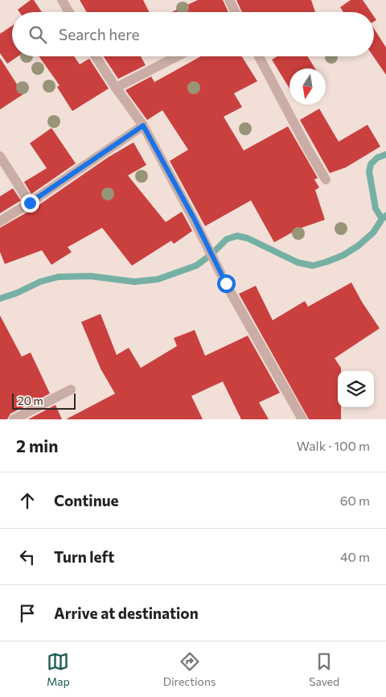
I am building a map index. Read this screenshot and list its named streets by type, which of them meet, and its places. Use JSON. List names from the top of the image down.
{
  "scale_bar": "20 m",
  "north": "bottom",
  "page": {
    "search": "Search here",
    "scale": "20 m",
    "heading": ["2 min", "Walk · 100 m"],
    "list": [
      ["Continue", "60 m"],
      ["Turn left", "40 m"],
      "Arrive at destination"
    ],
    "nav": ["Map", "Directions", "Saved"]
  }
}
